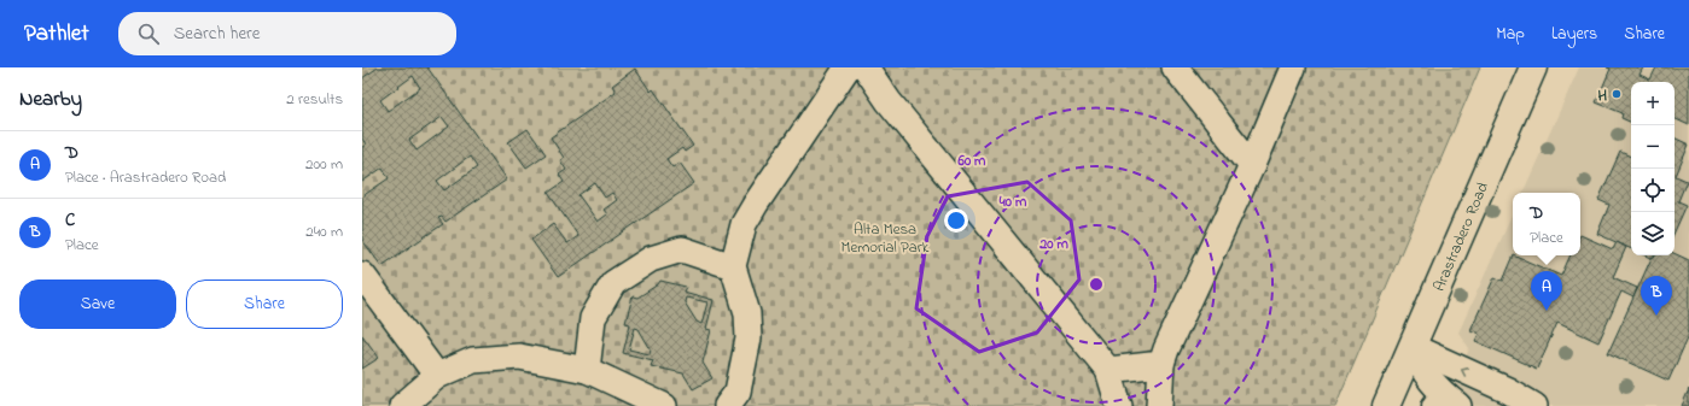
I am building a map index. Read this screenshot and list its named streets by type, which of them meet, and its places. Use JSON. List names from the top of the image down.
{
  "streets": {
    "main road": ["Arastradero Road"]
  },
  "parks": ["Alta Mesa Memorial Park"],
  "places": ["H"],
  "page": {
    "header": "Pathlet",
    "search": "Search here",
    "nav": ["Map", "Layers", "Share"],
    "heading": ["Nearby", "2 results"],
    "map_buttons": ["+", "−"],
    "list": [
      {
        "mark": "A",
        "name": "D",
        "note": "Place · Arastradero Road",
        "value": "200 m"
      },
      {
        "mark": "B",
        "name": "C",
        "note": "Place",
        "value": "240 m"
      }
    ],
    "popup": ["D", "Place"],
    "buttons": ["Save", "Share"],
    "pins": ["A", "B"]
  },
  "rings": ["60 m", "40 m", "20 m"]
}
